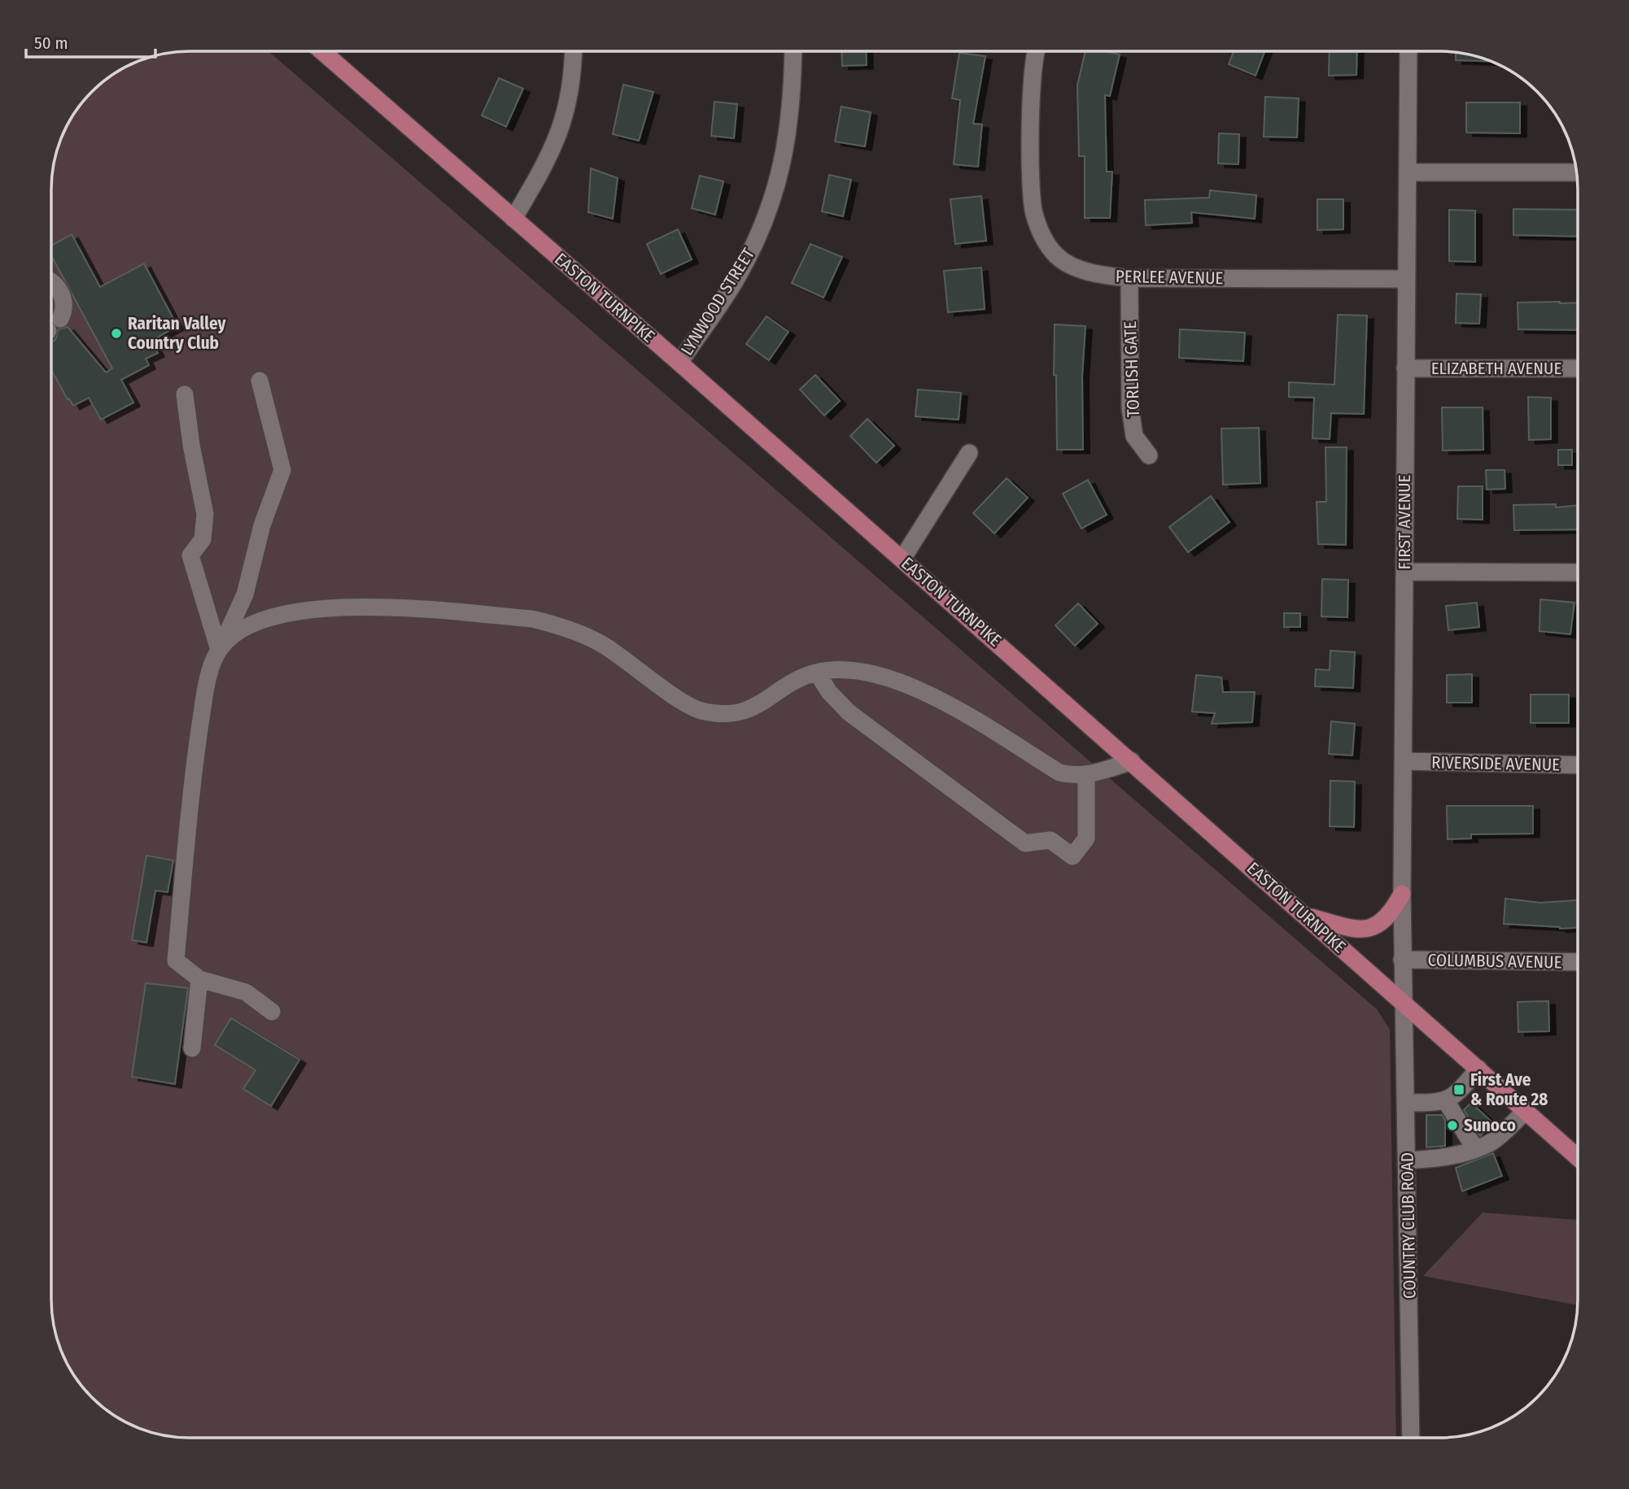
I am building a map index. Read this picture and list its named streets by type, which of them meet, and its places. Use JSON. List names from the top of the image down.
{
  "streets": {
    "main road": ["EASTON TURNPIKE"],
    "street": [
      "PERLEE AVENUE",
      "LYNWOOD STREET",
      "ELIZABETH AVENUE",
      "TORLISH GATE",
      "FIRST AVENUE",
      "RIVERSIDE AVENUE",
      "COLUMBUS AVENUE",
      "COUNTRY CLUB ROAD"
    ]
  },
  "crossings": [
    ["PERLEE AVENUE", "TORLISH GATE"],
    ["PERLEE AVENUE", "FIRST AVENUE"],
    ["EASTON TURNPIKE", "LYNWOOD STREET"],
    ["EASTON TURNPIKE", "FIRST AVENUE"],
    ["EASTON TURNPIKE", "COUNTRY CLUB ROAD"],
    ["ELIZABETH AVENUE", "FIRST AVENUE"],
    ["FIRST AVENUE", "RIVERSIDE AVENUE"],
    ["FIRST AVENUE", "COLUMBUS AVENUE"],
    ["FIRST AVENUE", "COUNTRY CLUB ROAD"]
  ],
  "places": {
    "other": ["Raritan Valley Country Club", "Sunoco"],
    "transit": ["First Ave & Route 28"]
  },
  "scale_bar": "50 m"
}
